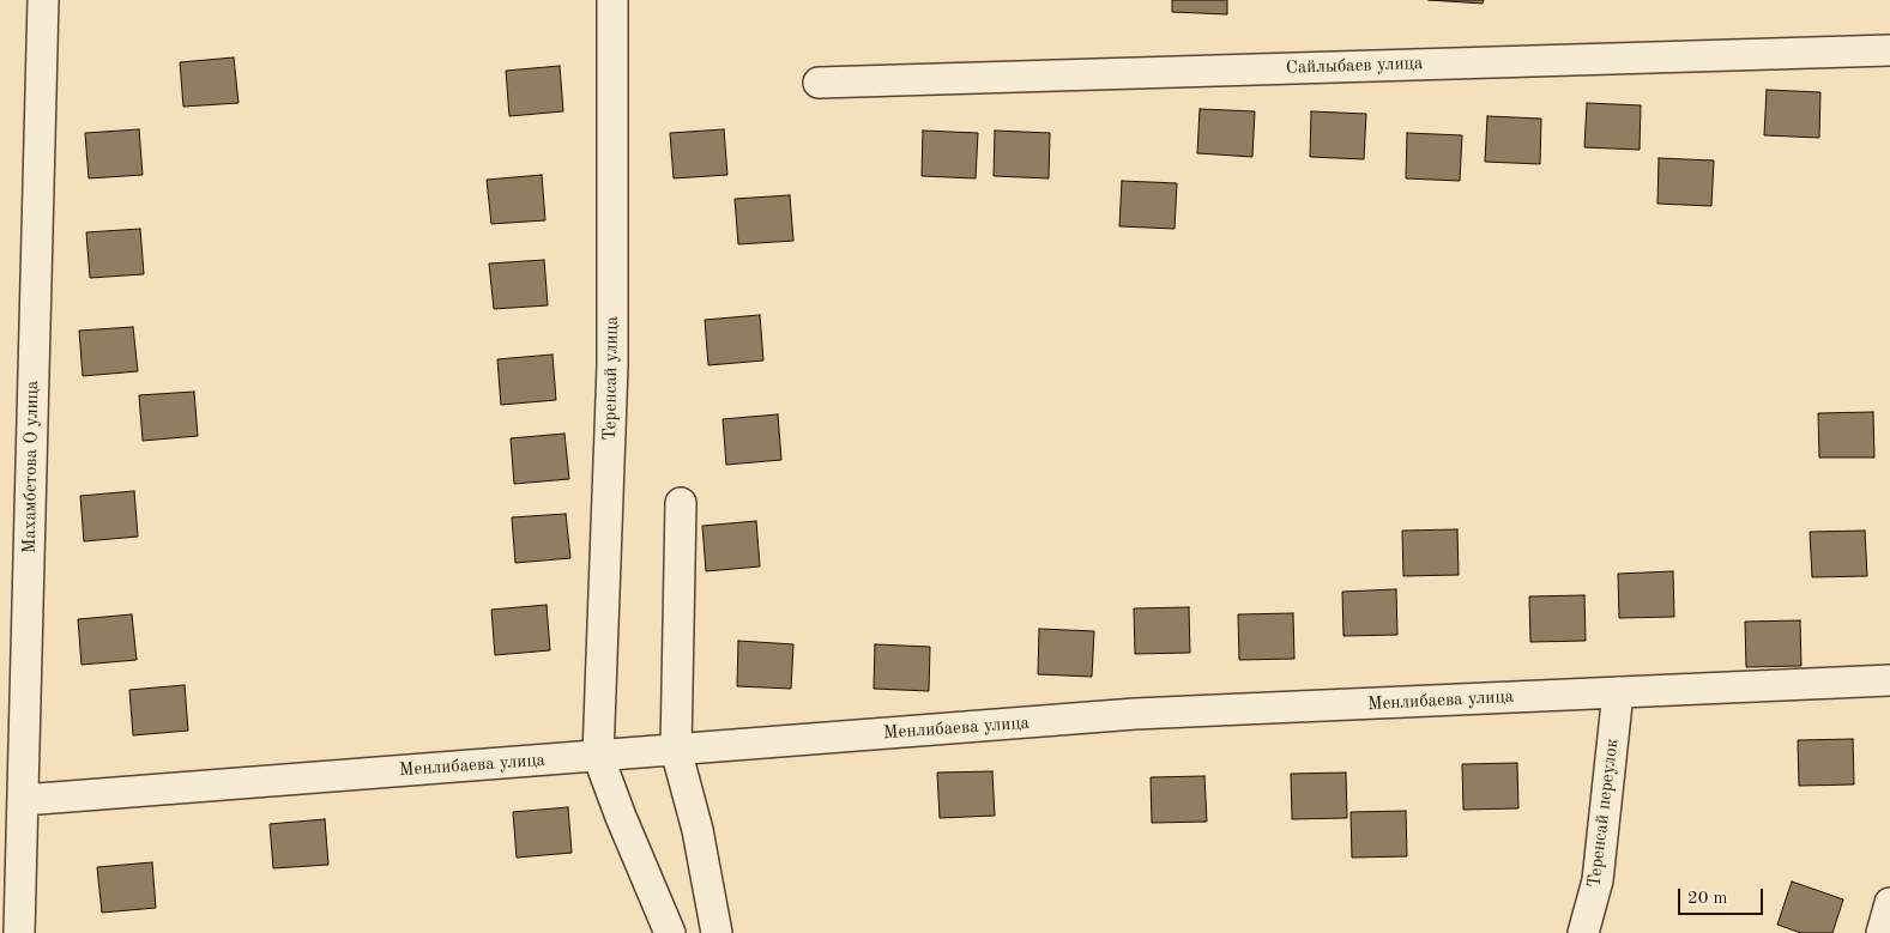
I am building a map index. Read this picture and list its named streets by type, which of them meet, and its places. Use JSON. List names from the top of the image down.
{
  "streets": {
    "street": [
      "Сайлыбаев улица",
      "Теренсай улица",
      "Махамбетова О улица",
      "Менлибаева улица",
      "Теренсай переулок"
    ]
  },
  "crossings": [
    ["Теренсай улица", "Менлибаева улица"],
    ["Махамбетова О улица", "Менлибаева улица"],
    ["Менлибаева улица", "Теренсай переулок"]
  ],
  "scale_bar": "20 m"
}
